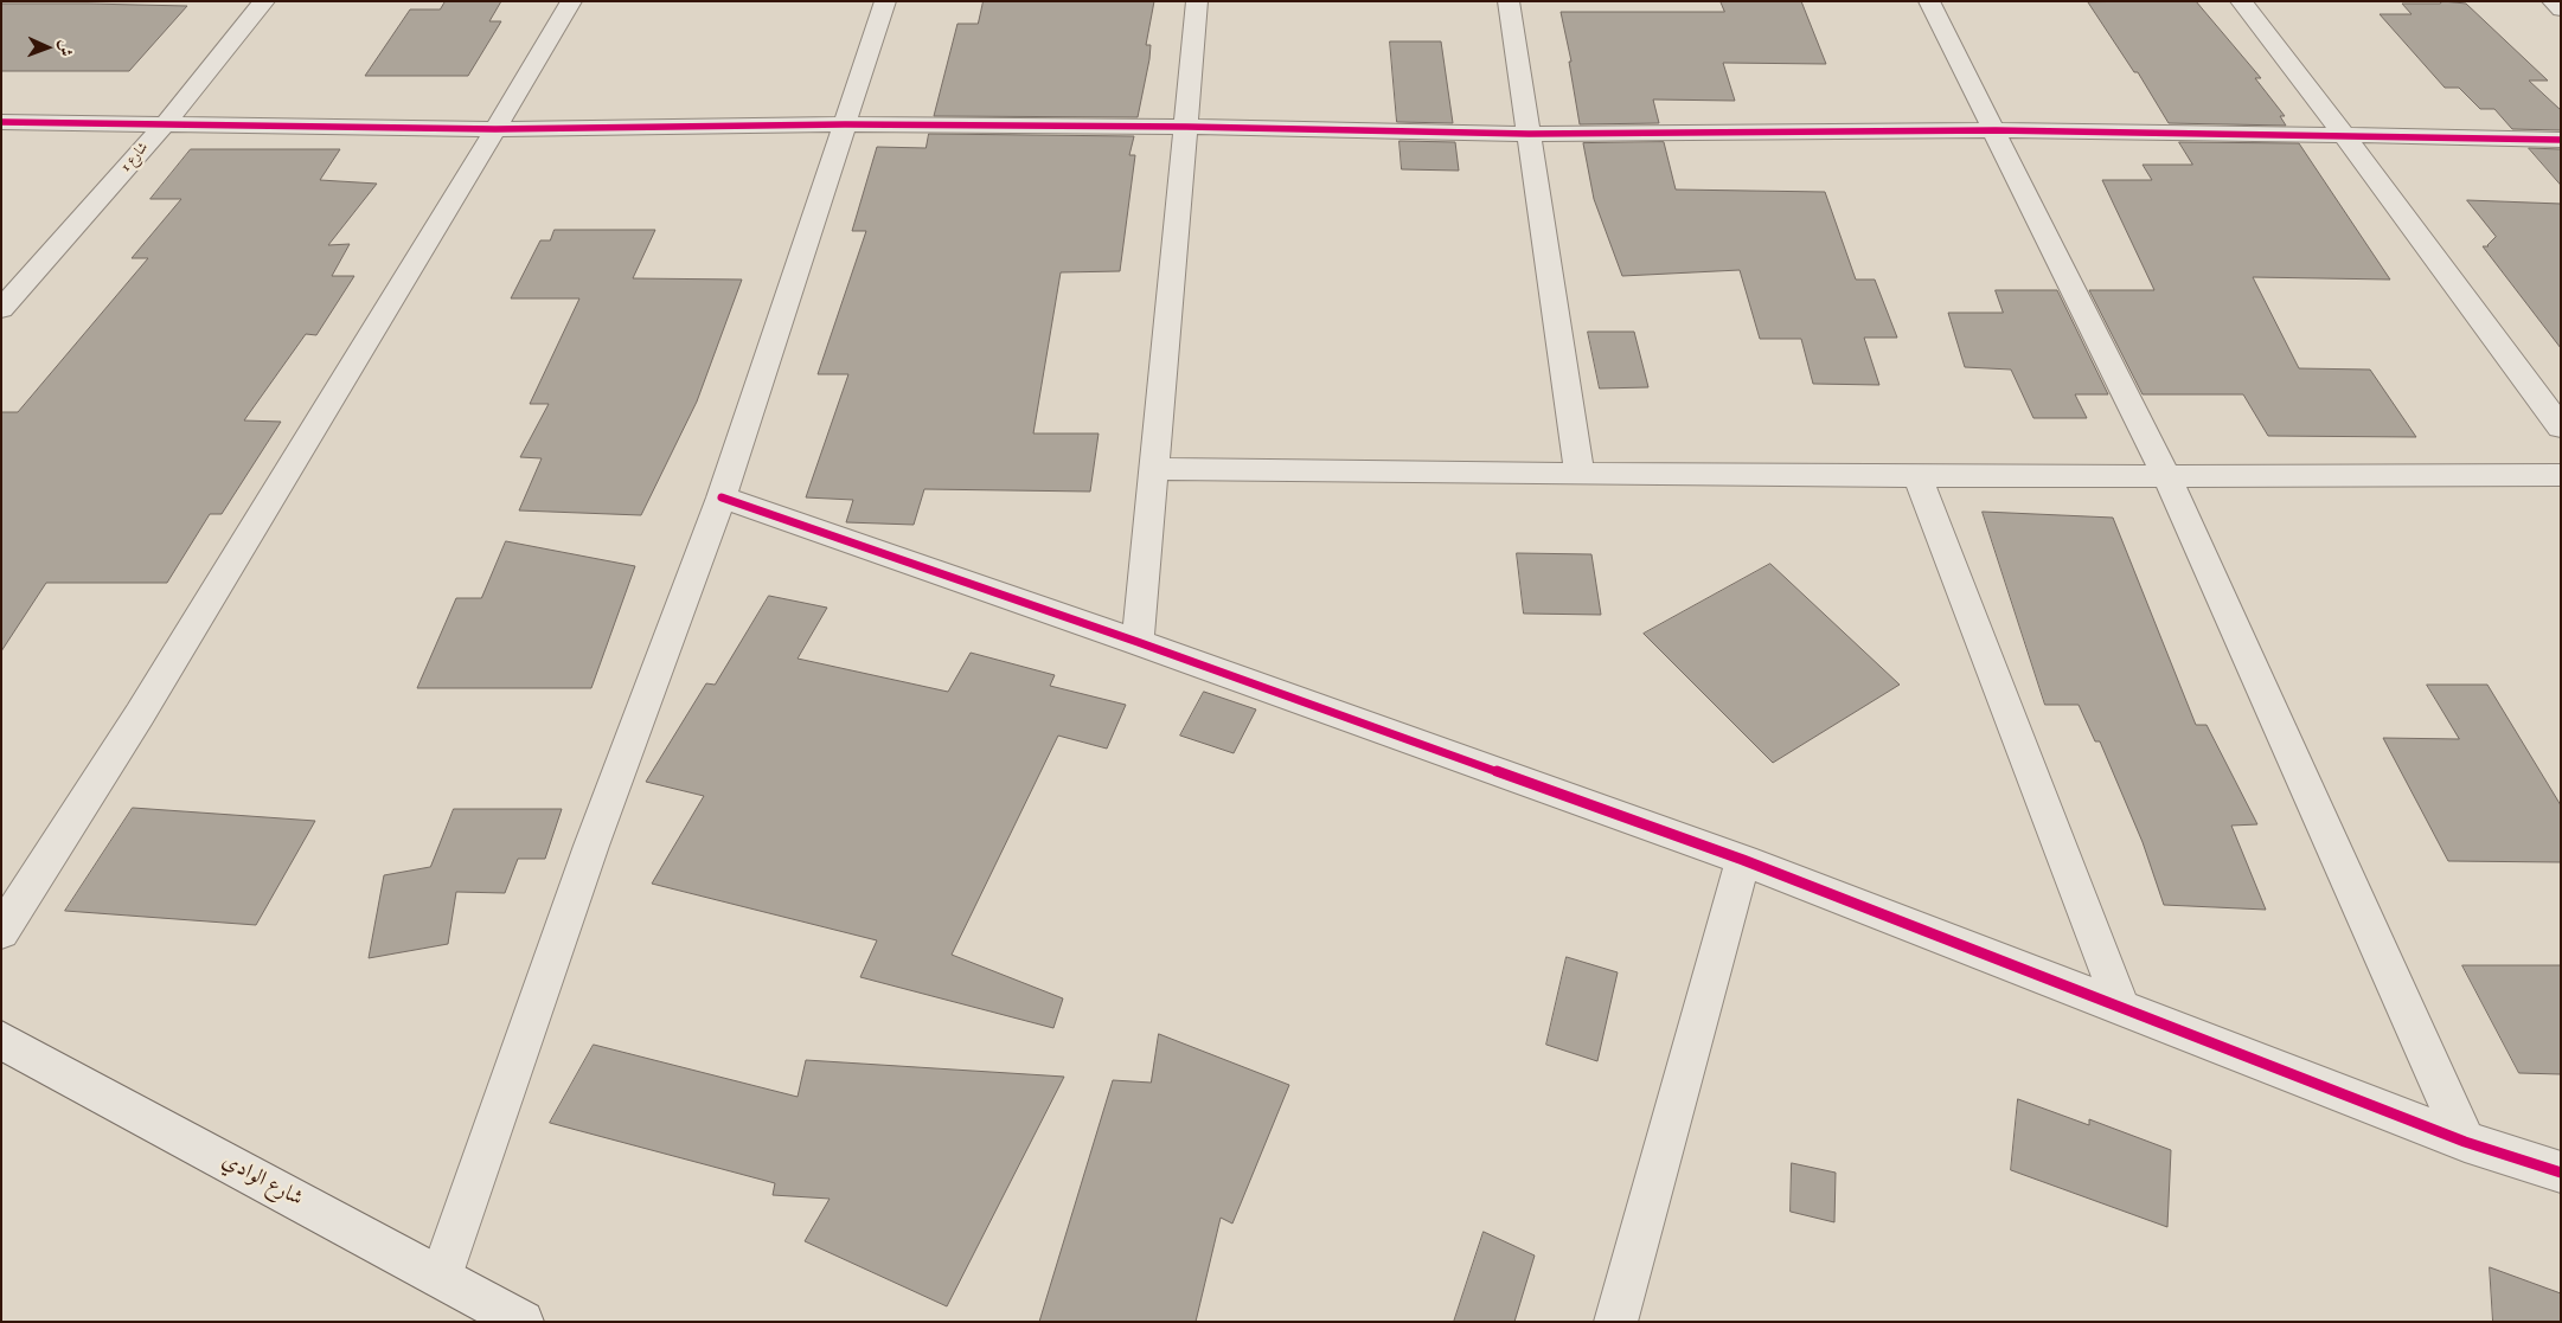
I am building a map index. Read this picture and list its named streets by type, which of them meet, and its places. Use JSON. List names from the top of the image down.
{
  "streets": {
    "street": ["شارع 1", "شارع الوادي"]
  },
  "north": "right"
}
